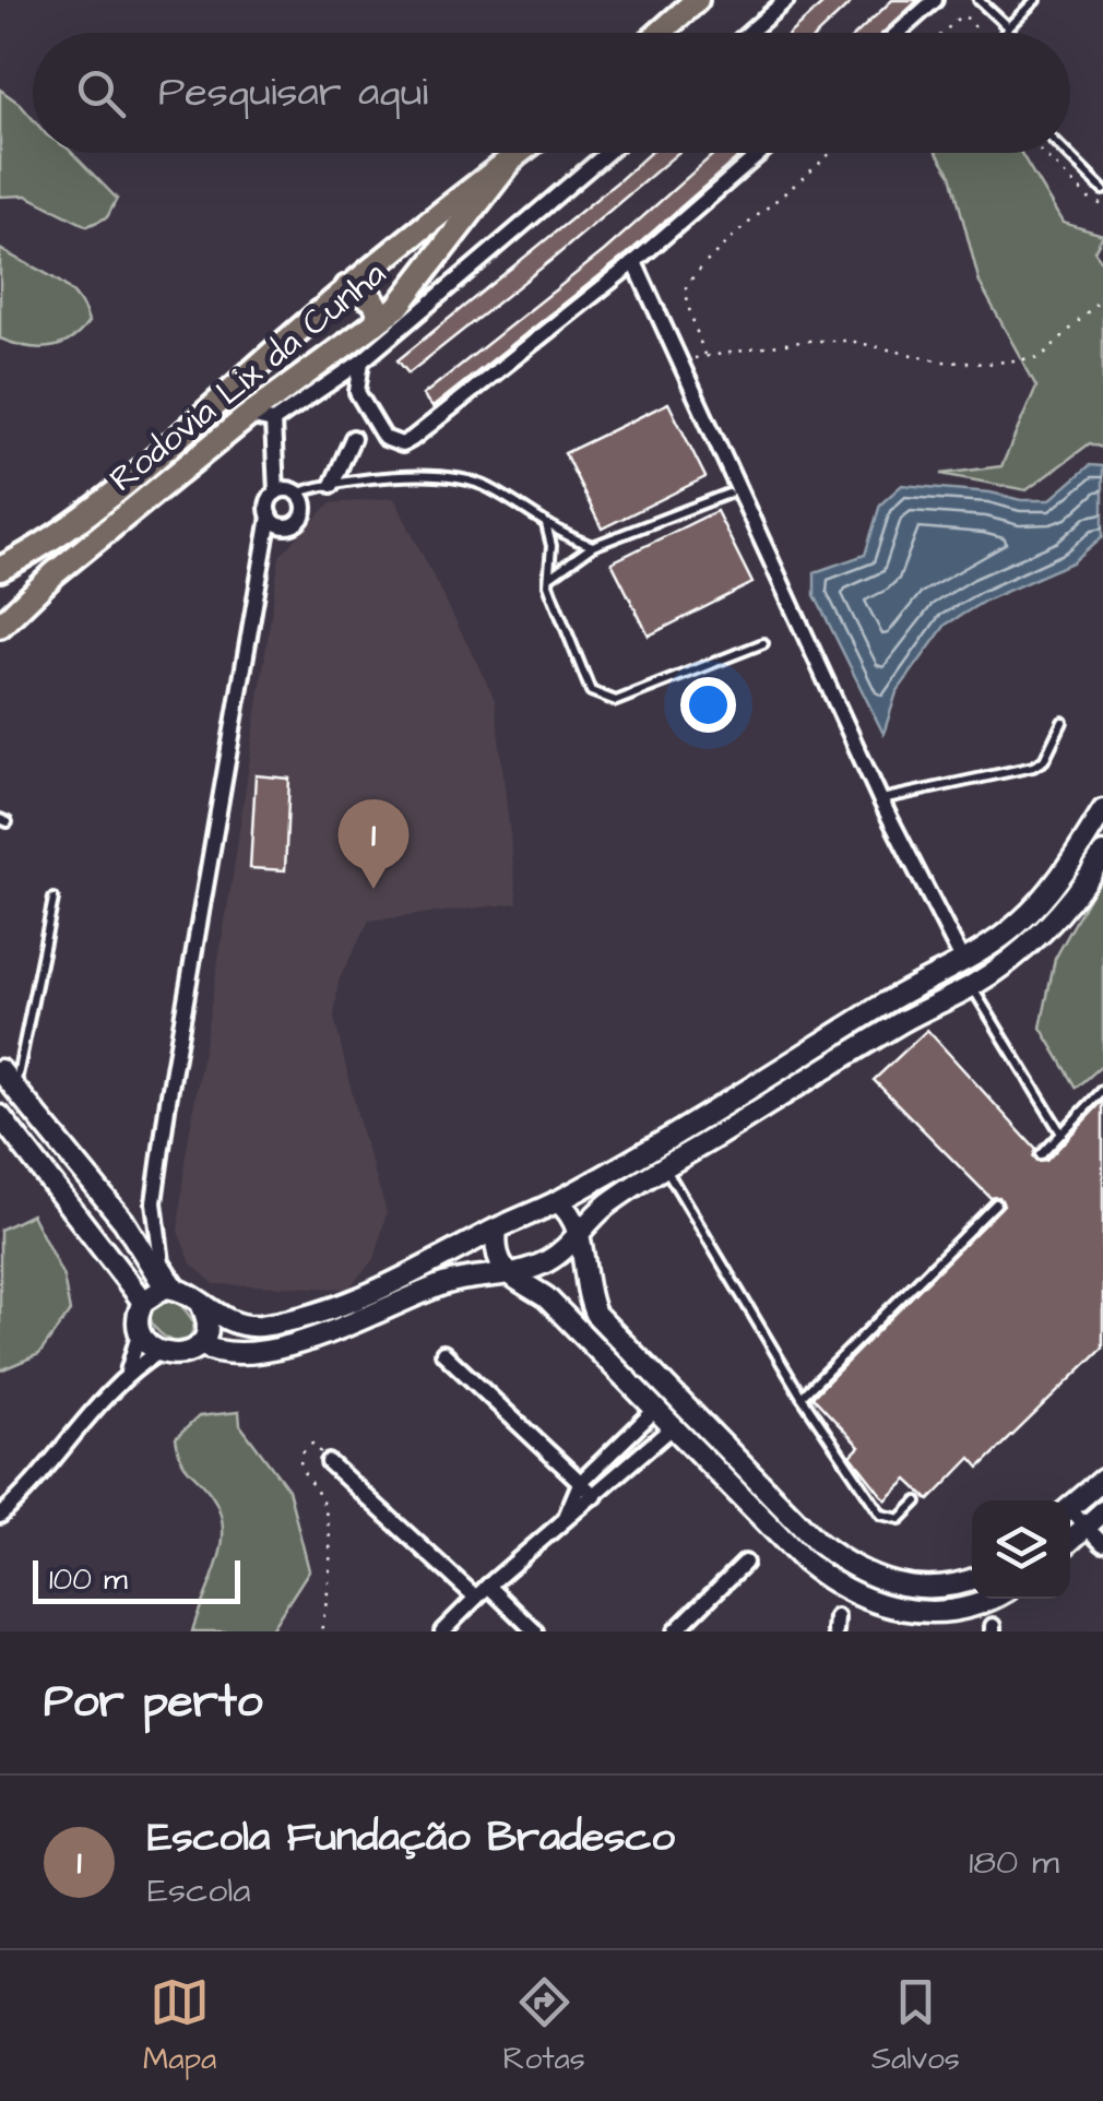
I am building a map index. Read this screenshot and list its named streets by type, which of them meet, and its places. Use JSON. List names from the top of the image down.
{
  "streets": {
    "main road": ["Rodovia Lix da Cunha"]
  },
  "scale_bar": "100 m",
  "page": {
    "search": "Pesquisar aqui",
    "pins": "1",
    "scale": "100 m",
    "heading": "Por perto",
    "list": [
      {
        "mark": "1",
        "name": "Escola Fundação Bradesco",
        "note": "Escola",
        "value": "180 m"
      }
    ],
    "nav": ["Mapa", "Rotas", "Salvos"]
  }
}
